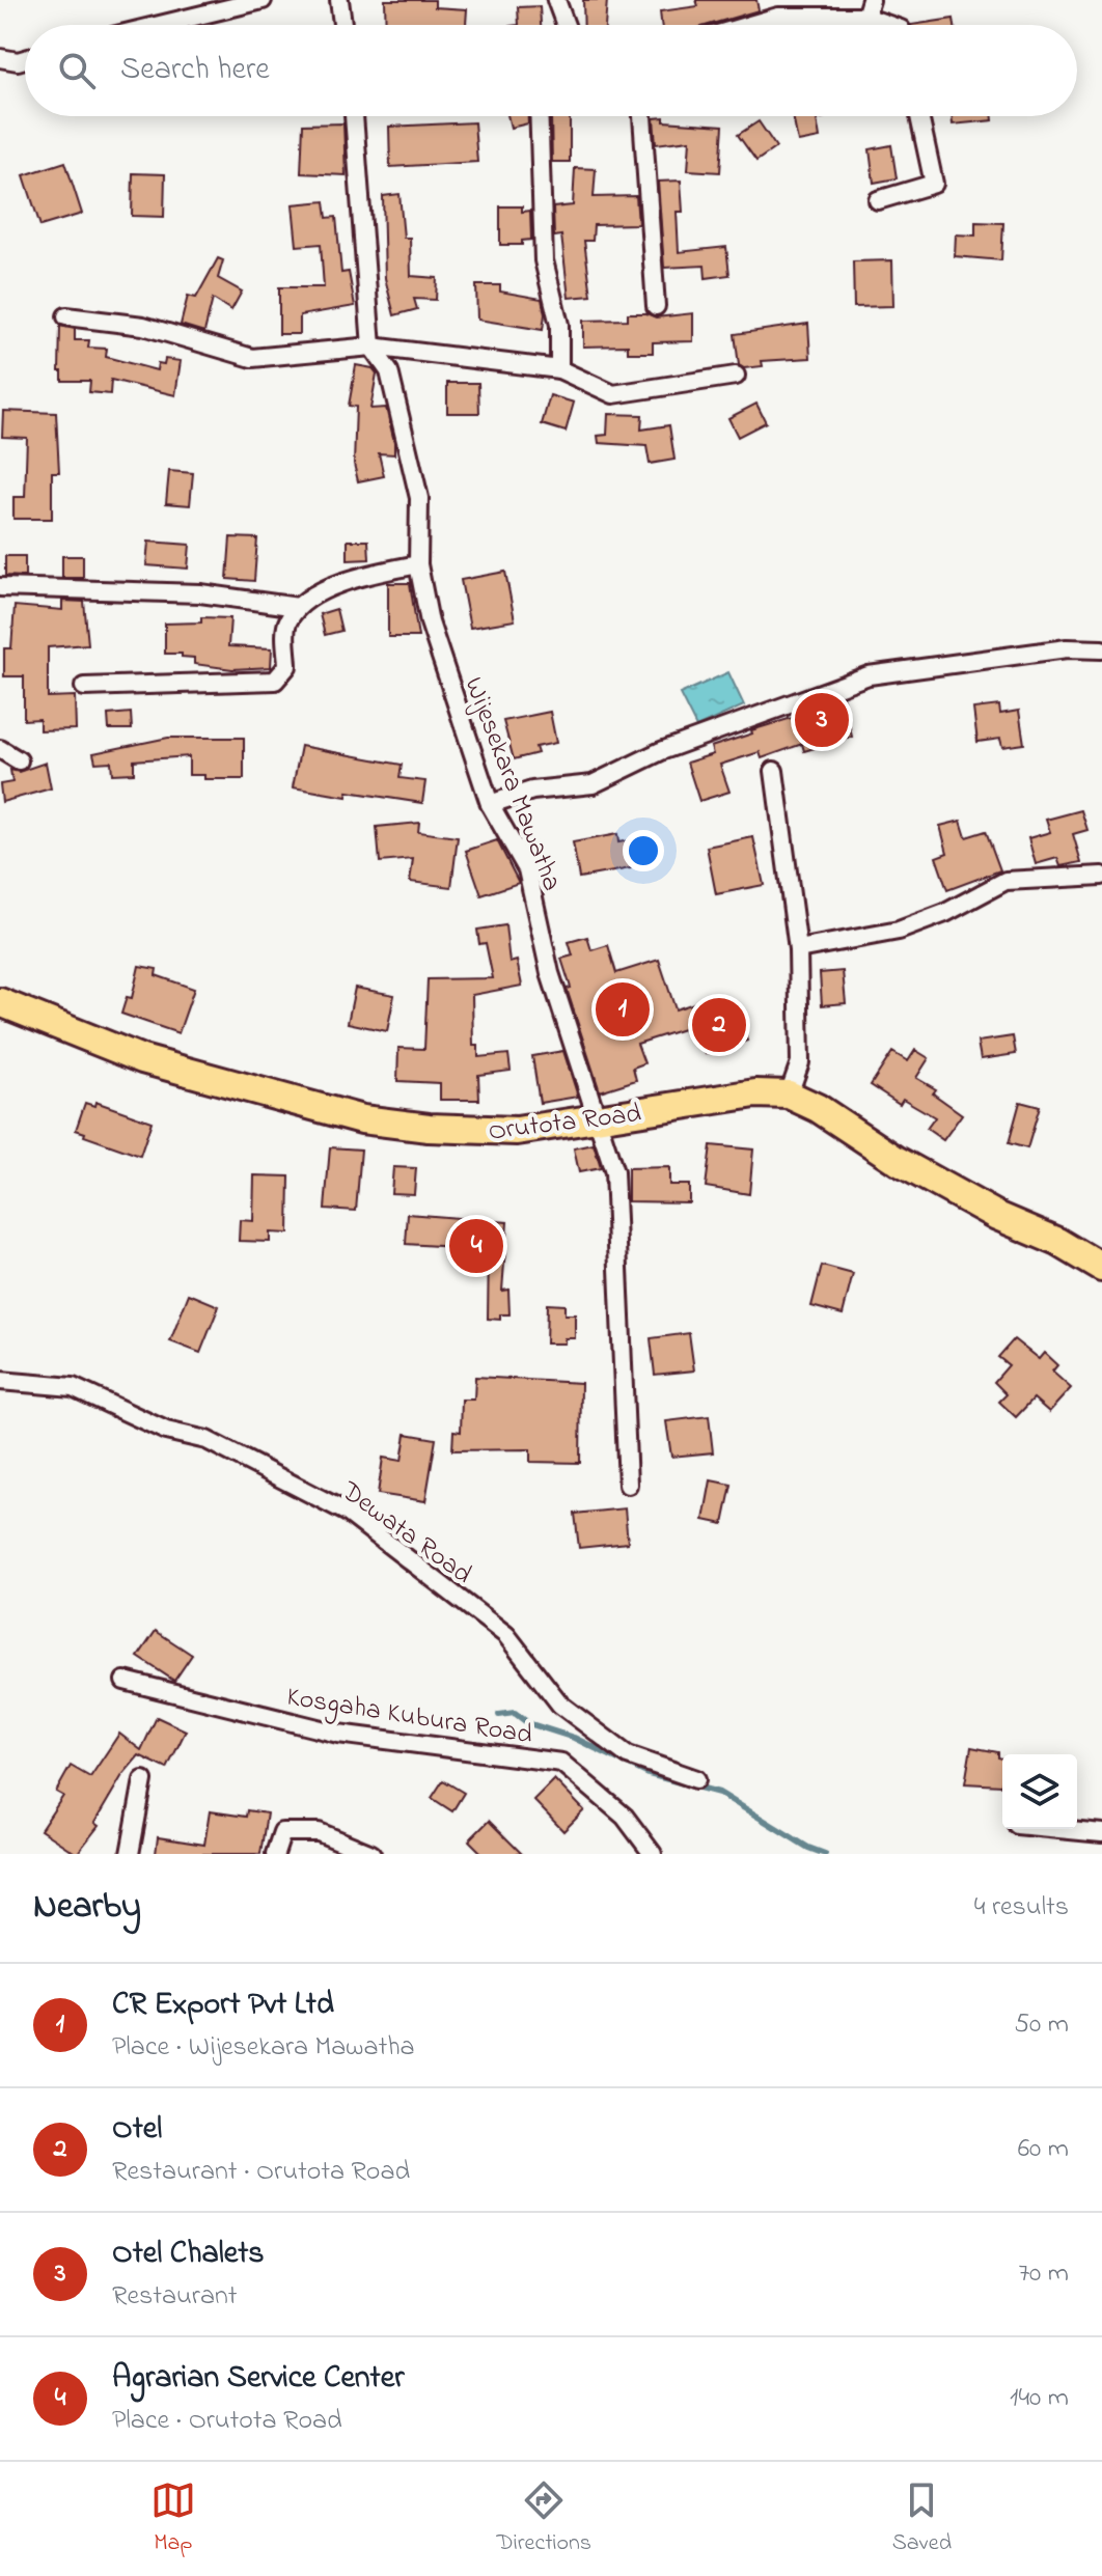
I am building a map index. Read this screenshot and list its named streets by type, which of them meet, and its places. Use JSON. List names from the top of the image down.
{
  "streets": {
    "main road": ["Orutota Road"],
    "street": ["Wijesekara Mawatha", "Dewata Road", "Kosgaha Kubura Road"]
  },
  "crossings": [
    ["Wijesekara Mawatha", "Orutota Road"]
  ],
  "page": {
    "search": "Search here",
    "pins": [
      "3",
      "1",
      "2",
      "4"
    ],
    "heading": ["Nearby", "4 results"],
    "list": [
      {
        "mark": "1",
        "name": "CR Export Pvt Ltd",
        "note": "Place · Wijesekara Mawatha",
        "value": "50 m"
      },
      {
        "mark": "2",
        "name": "Otel",
        "note": "Restaurant · Orutota Road",
        "value": "60 m"
      },
      {
        "mark": "3",
        "name": "Otel Chalets",
        "note": "Restaurant",
        "value": "70 m"
      },
      {
        "mark": "4",
        "name": "Agrarian Service Center",
        "note": "Place · Orutota Road",
        "value": "140 m"
      }
    ],
    "nav": ["Map", "Directions", "Saved"]
  }
}
